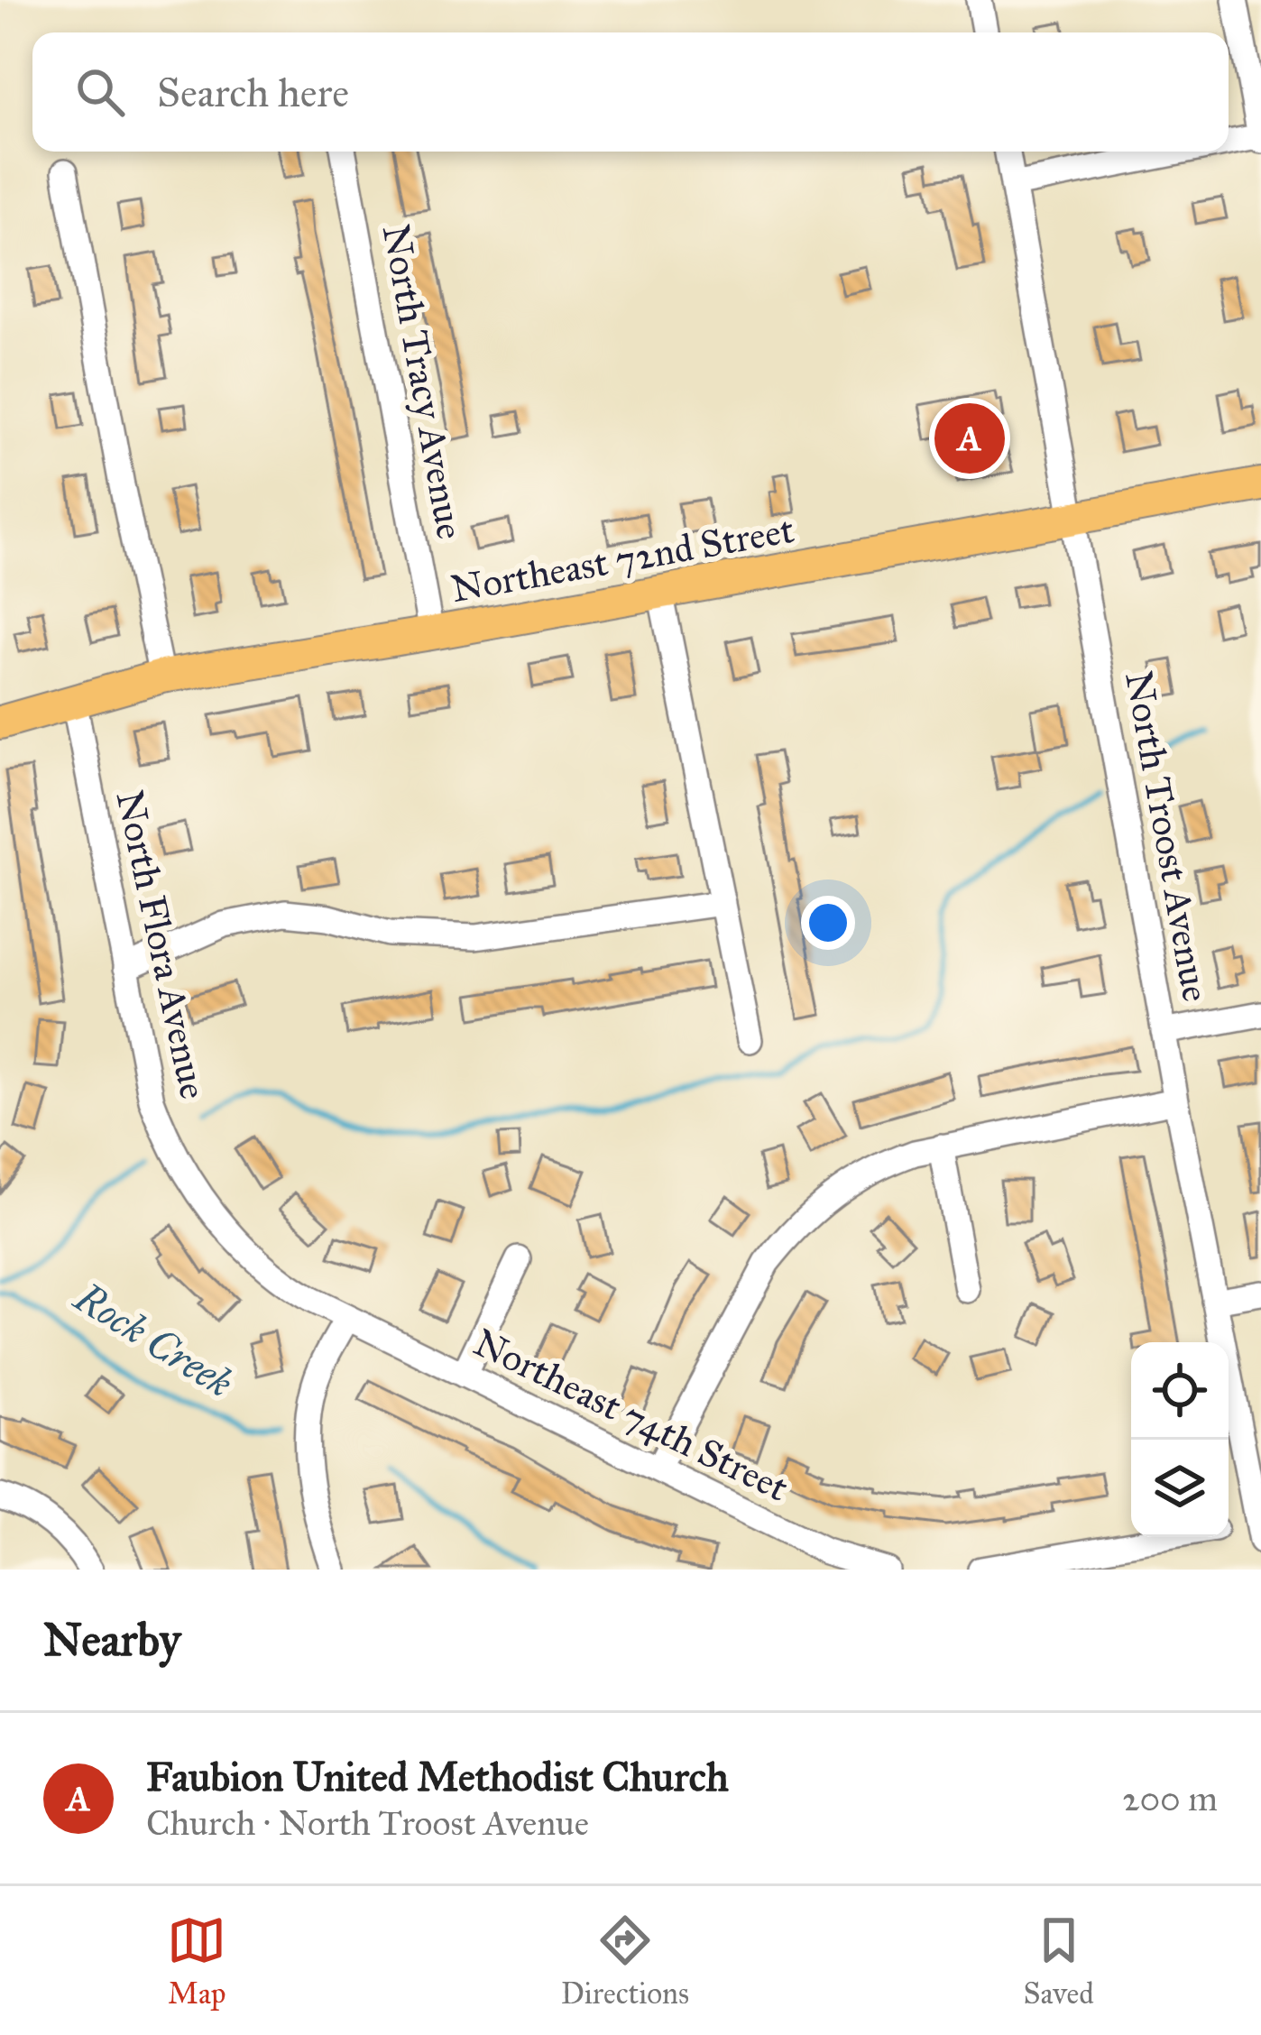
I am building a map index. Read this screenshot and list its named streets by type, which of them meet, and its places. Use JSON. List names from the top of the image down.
{
  "streets": {
    "main road": ["Northeast 72nd Street"],
    "street": [
      "North Tracy Avenue",
      "North Troost Avenue",
      "North Flora Avenue",
      "Northeast 74th Street"
    ]
  },
  "crossings": [
    ["North Tracy Avenue", "Northeast 72nd Street"],
    ["Northeast 72nd Street", "North Troost Avenue"],
    ["Northeast 72nd Street", "North Flora Avenue"],
    ["North Flora Avenue", "Northeast 74th Street"]
  ],
  "water": ["Rock Creek"],
  "page": {
    "search": "Search here",
    "pins": "A",
    "heading": "Nearby",
    "list": [
      {
        "mark": "A",
        "name": "Faubion United Methodist Church",
        "note": "Church · North Troost Avenue",
        "value": "200 m"
      }
    ],
    "nav": ["Map", "Directions", "Saved"]
  }
}
